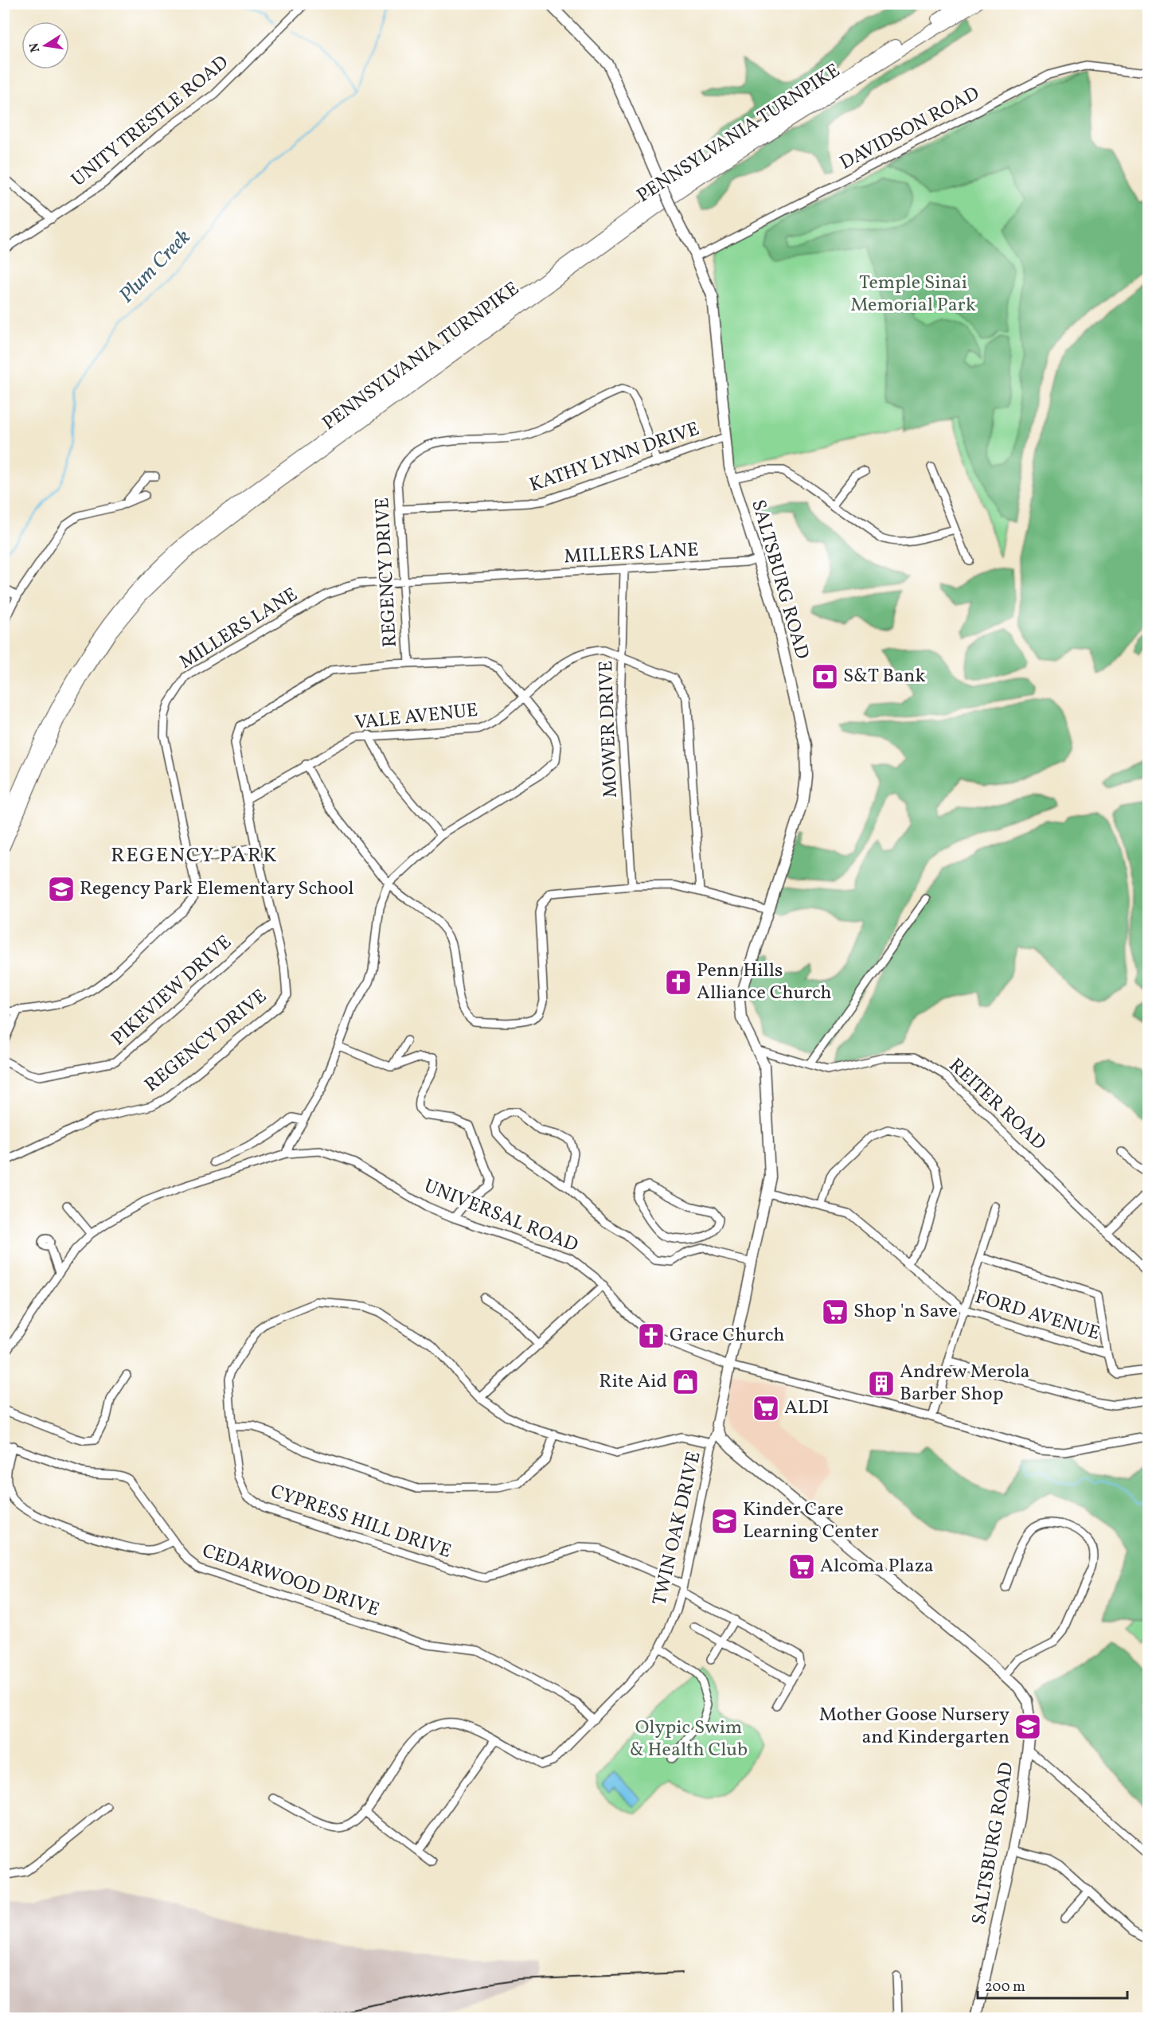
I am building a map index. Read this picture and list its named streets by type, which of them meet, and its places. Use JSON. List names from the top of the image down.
{
  "streets": {
    "highway": ["PENNSYLVANIA TURNPIKE"],
    "main road": ["SALTSBURG ROAD"],
    "street": [
      "UNITY TRESTLE ROAD",
      "DAVIDSON ROAD",
      "KATHY LYNN DRIVE",
      "MILLERS LANE",
      "REGENCY DRIVE",
      "VALE AVENUE",
      "MOWER DRIVE",
      "PIKEVIEW DRIVE",
      "REITER ROAD",
      "UNIVERSAL ROAD",
      "FORD AVENUE",
      "CYPRESS HILL DRIVE",
      "TWIN OAK DRIVE",
      "CEDARWOOD DRIVE"
    ]
  },
  "crossings": [
    ["DAVIDSON ROAD", "SALTSBURG ROAD"],
    ["KATHY LYNN DRIVE", "REGENCY DRIVE"],
    ["KATHY LYNN DRIVE", "SALTSBURG ROAD"],
    ["MILLERS LANE", "REGENCY DRIVE"],
    ["MILLERS LANE", "SALTSBURG ROAD"],
    ["MILLERS LANE", "MOWER DRIVE"],
    ["REGENCY DRIVE", "VALE AVENUE"],
    ["REGENCY DRIVE", "PIKEVIEW DRIVE"],
    ["SALTSBURG ROAD", "REITER ROAD"],
    ["SALTSBURG ROAD", "UNIVERSAL ROAD"],
    ["SALTSBURG ROAD", "FORD AVENUE"],
    ["SALTSBURG ROAD", "TWIN OAK DRIVE"],
    ["VALE AVENUE", "MOWER DRIVE"],
    ["CYPRESS HILL DRIVE", "TWIN OAK DRIVE"],
    ["TWIN OAK DRIVE", "CEDARWOOD DRIVE"]
  ],
  "districts": ["REGENCY PARK"],
  "water": ["Plum Creek"],
  "parks": ["Temple Sinai Memorial Park", "Olypic Swim & Health Club"],
  "places": {
    "bank": ["S&T Bank"],
    "school or university": ["Regency Park Elementary School", "Kinder Care Learning Center", "Mother Goose Nursery and Kindergarten"],
    "church": ["Penn Hills Alliance Church", "Grace Church"],
    "supermarket": ["Shop 'n Save", "ALDI", "Alcoma Plaza"],
    "shop": ["Rite Aid"],
    "building": ["Andrew Merola Barber Shop"]
  },
  "scale_bar": "200 m",
  "north": "left"
}
